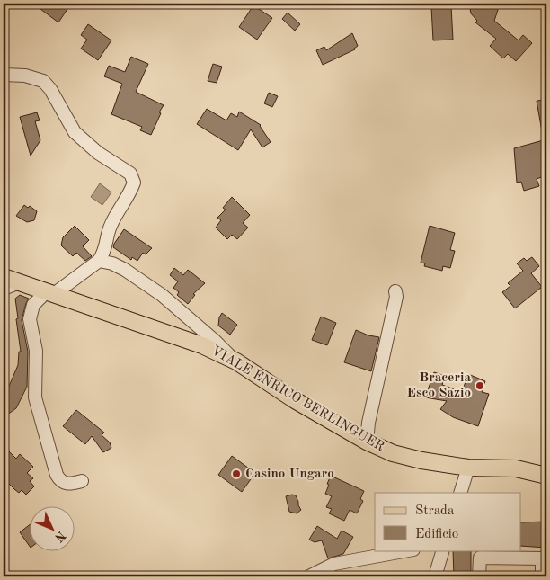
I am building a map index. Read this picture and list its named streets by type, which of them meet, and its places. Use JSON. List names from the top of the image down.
{
  "streets": {
    "main road": ["VIALE ENRICO BERLINGUER"]
  },
  "places": ["Braceria Esco Sazio", "Casino Ungaro"],
  "legend": ["Strada", "Edificio"],
  "north": "bottom right"
}
